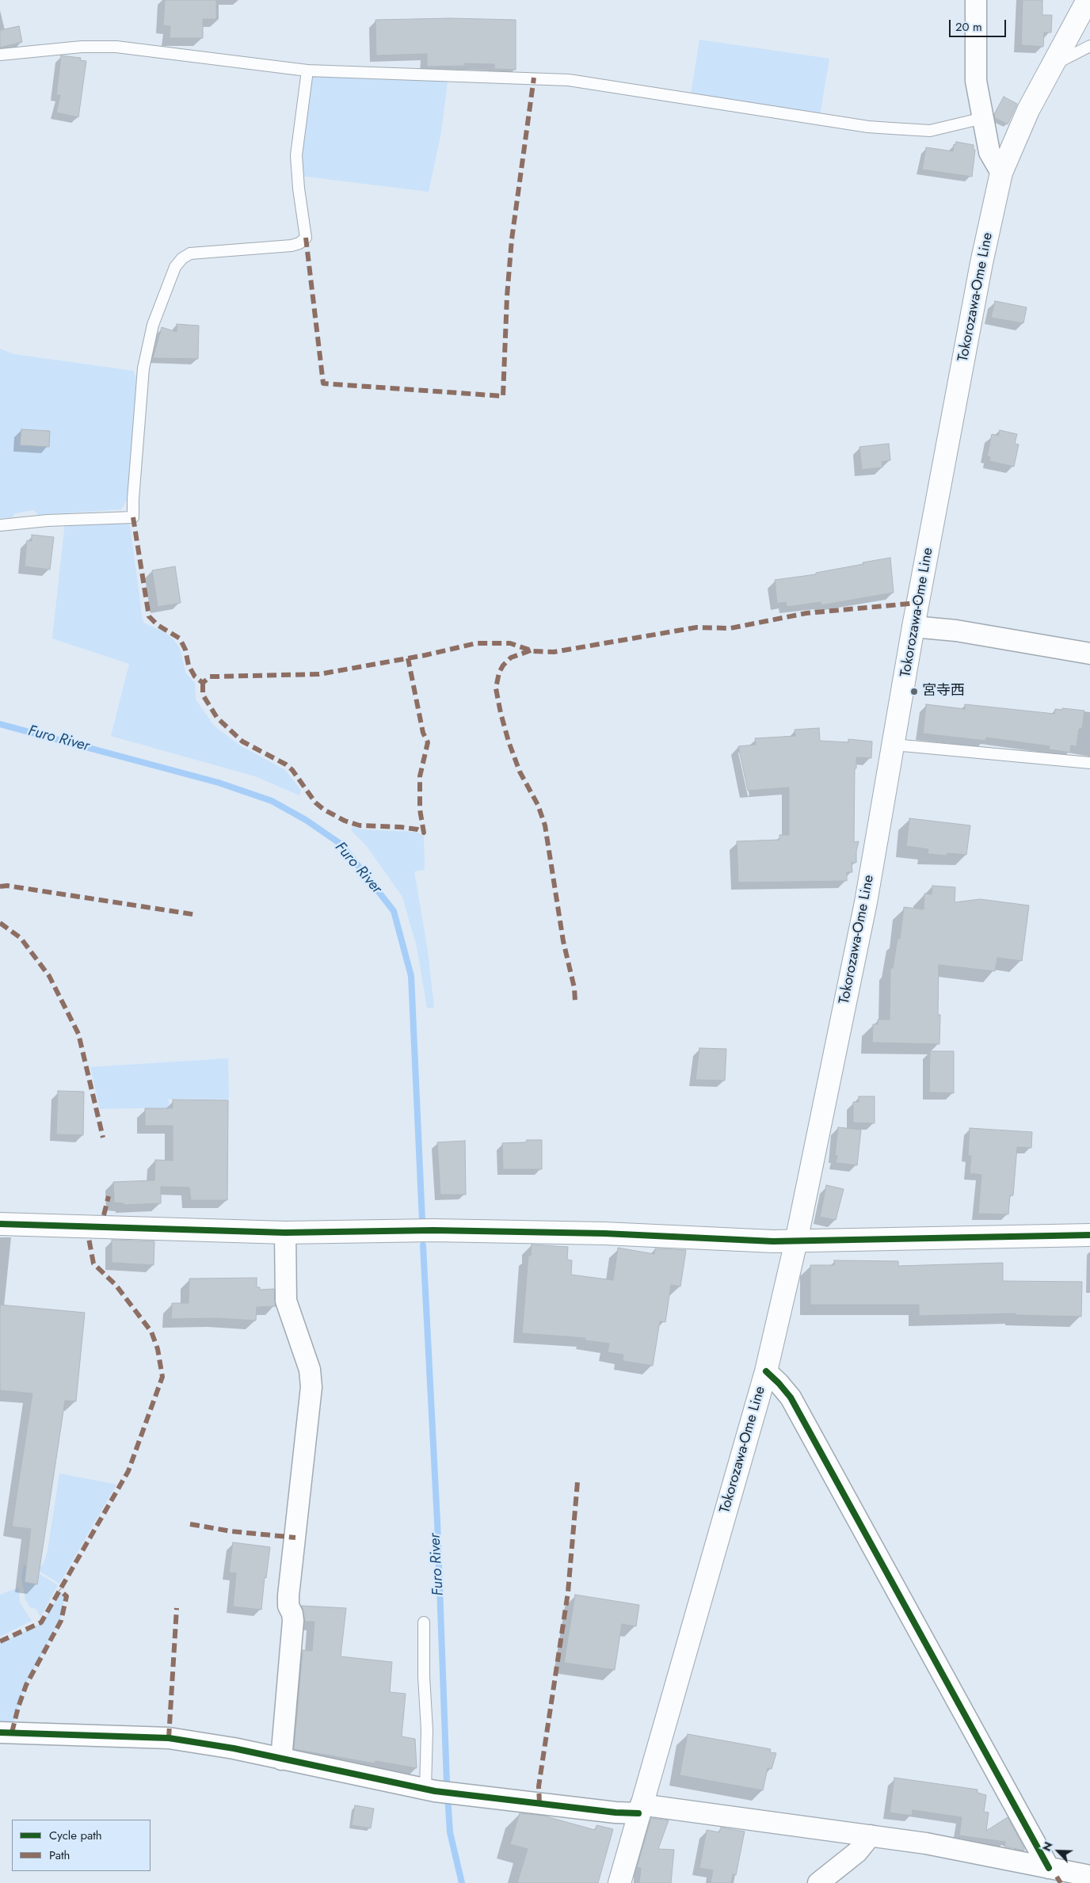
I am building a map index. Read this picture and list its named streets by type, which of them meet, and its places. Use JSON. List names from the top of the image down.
{
  "streets": {
    "main road": ["Tokorozawa-Ome Line"]
  },
  "water": ["Furo River"],
  "places": ["宮寺西"],
  "legend": ["Cycle path", "Path"],
  "scale_bar": "20 m",
  "north": "top left"
}
